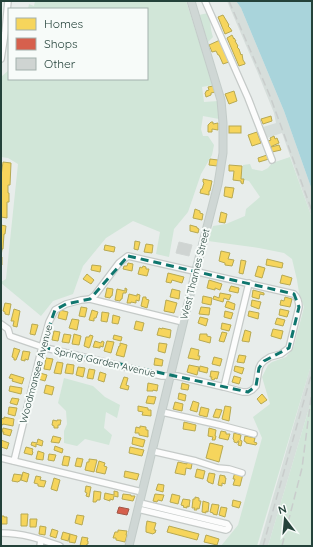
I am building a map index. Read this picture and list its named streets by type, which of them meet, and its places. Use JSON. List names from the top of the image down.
{
  "streets": {
    "main road": ["West Thames Street"],
    "street": ["Spring Garden Avenue", "Woodmansee Avenue"]
  },
  "crossings": [
    ["West Thames Street", "Spring Garden Avenue"],
    ["Spring Garden Avenue", "Woodmansee Avenue"]
  ],
  "legend": ["Homes", "Shops", "Other"],
  "north": "top"
}
